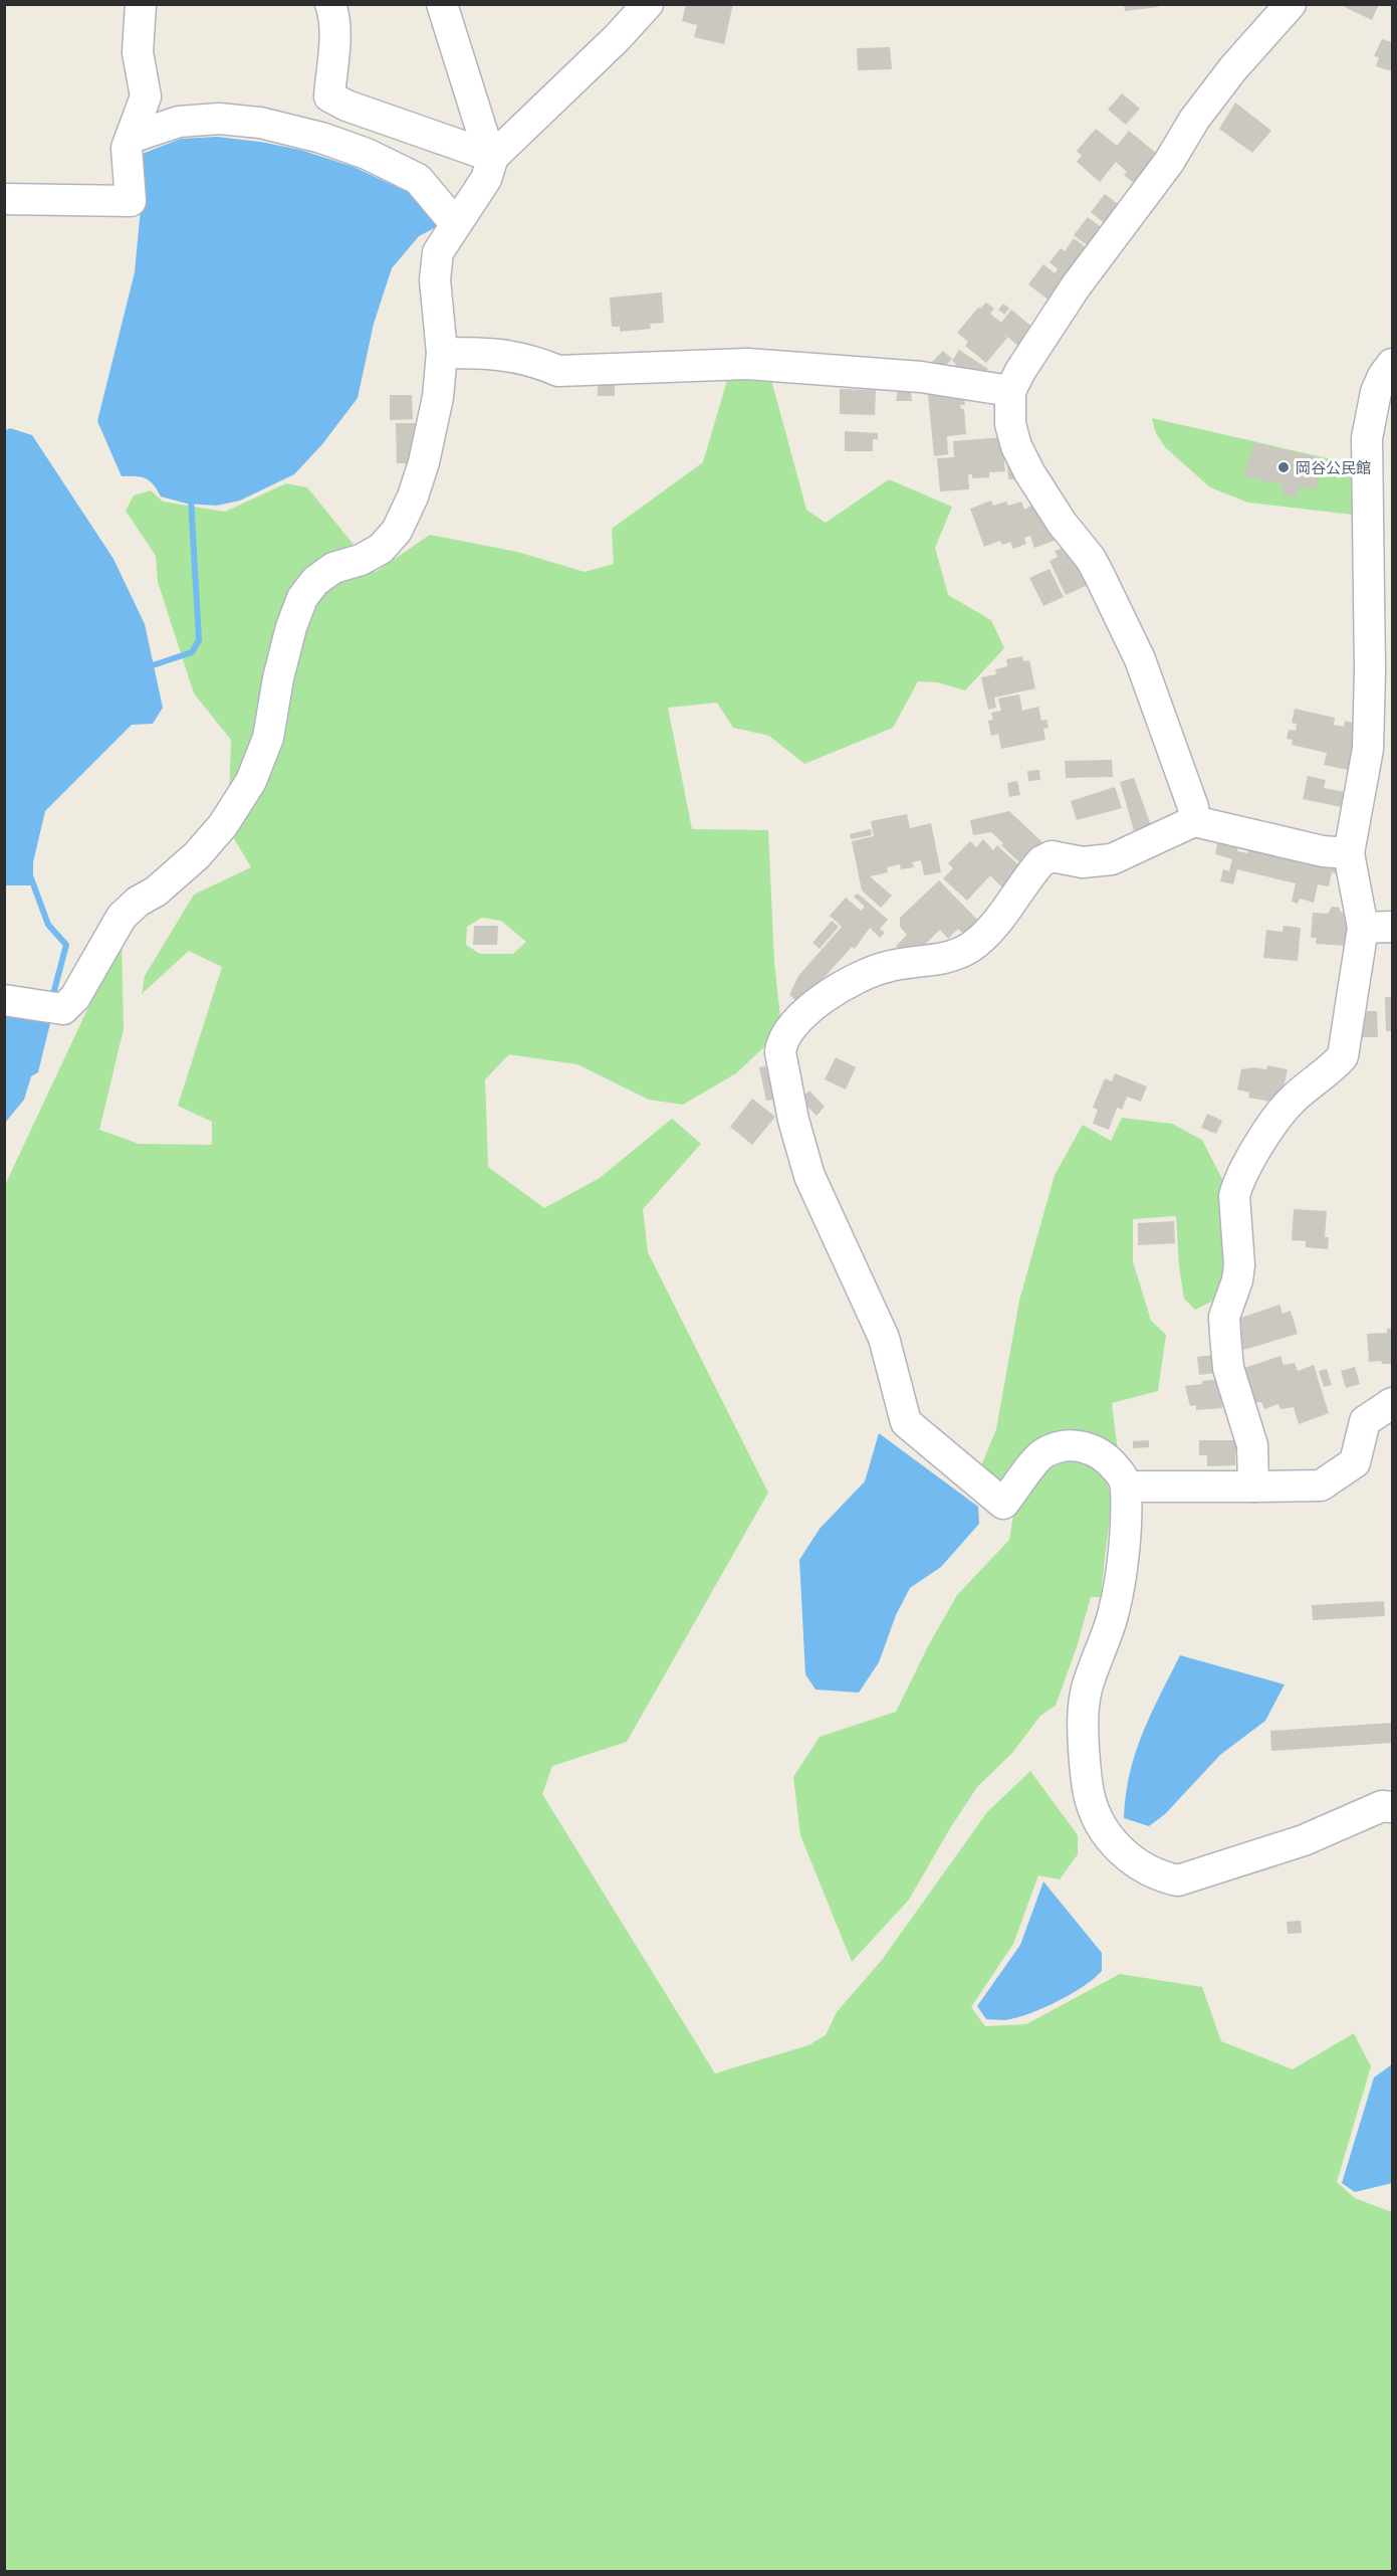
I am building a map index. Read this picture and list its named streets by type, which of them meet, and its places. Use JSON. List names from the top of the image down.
{
  "places": ["岡谷公民館"]
}
